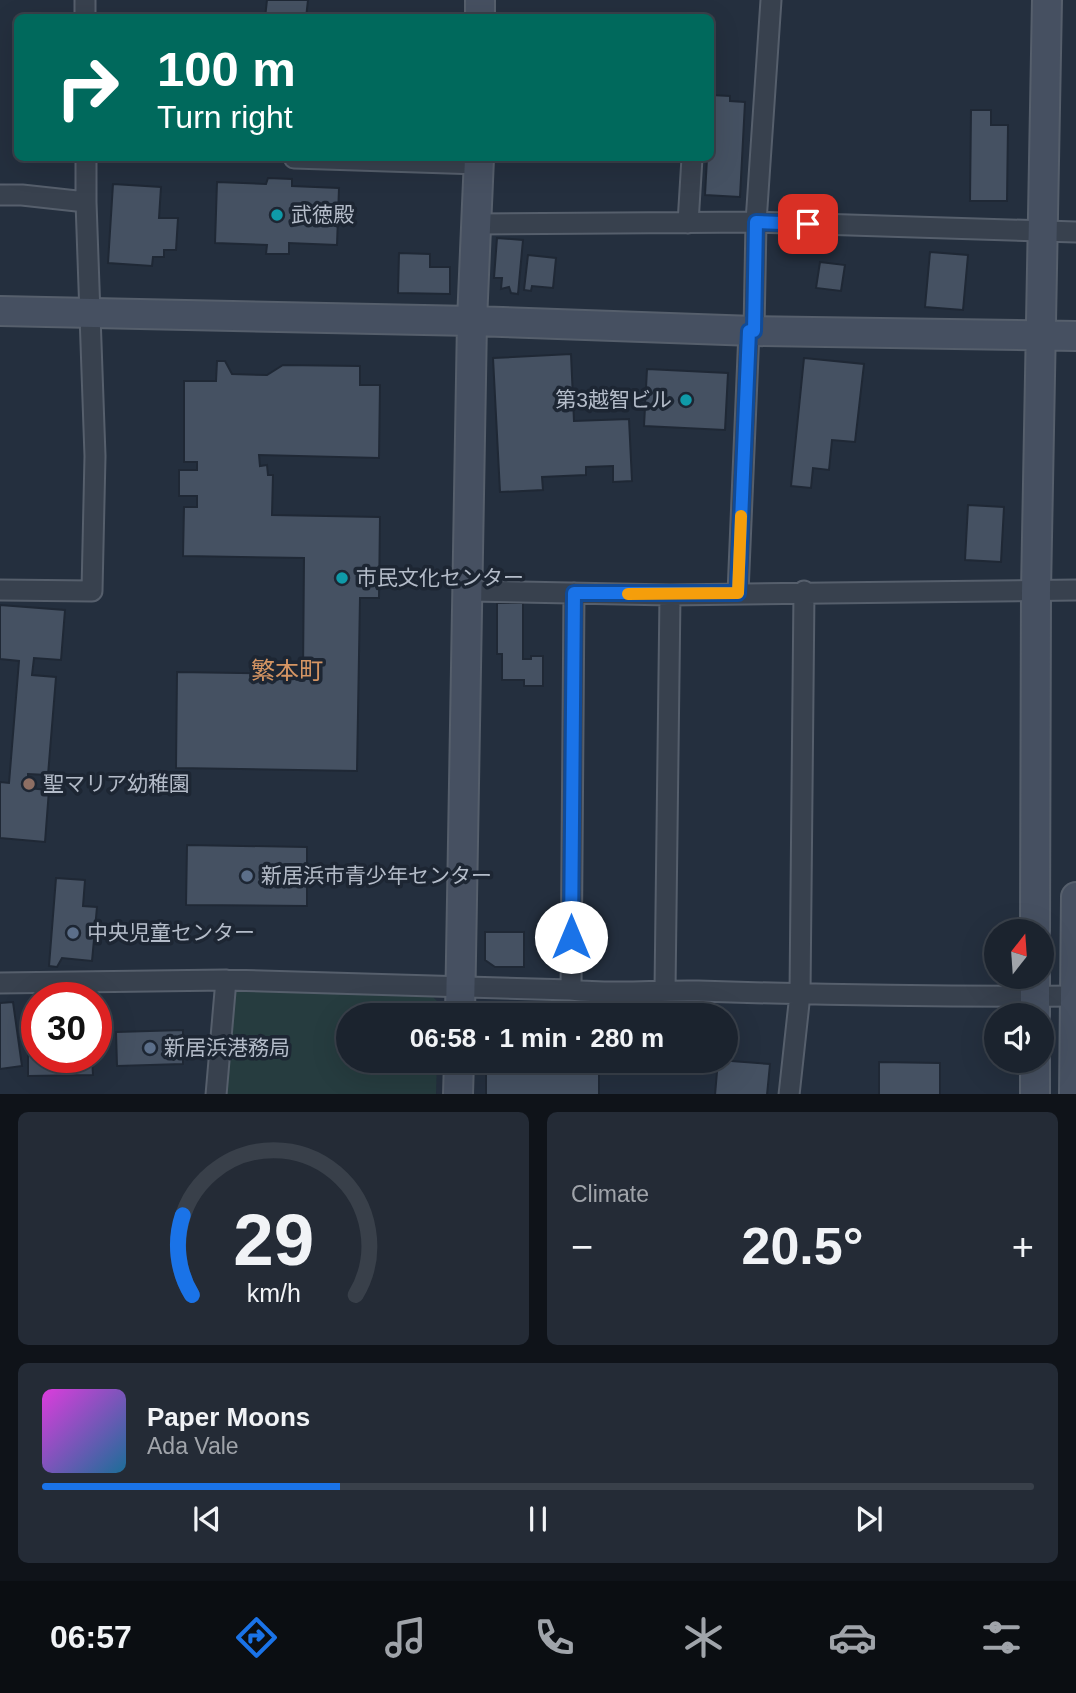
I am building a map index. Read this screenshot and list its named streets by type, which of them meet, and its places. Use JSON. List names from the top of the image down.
{
  "districts": ["繁本町"],
  "places": [
    "武徳殿",
    "第3越智ビル",
    "市民文化センター",
    "聖マリア幼稚園",
    "新居浜市青少年センター",
    "中央児童センター",
    "新居浜港務局"
  ],
  "north": "top",
  "page": {
    "turn": ["100 m", "Turn right"],
    "limit": "30",
    "trip": "06:58 · 1 min · 280 m",
    "tile": "Climate",
    "heat": ["−", "20.5°", "+"],
    "song": ["Paper Moons", "Ada Vale"],
    "tabs": "06:57",
    "gauge": ["29", "km/h"]
  }
}
